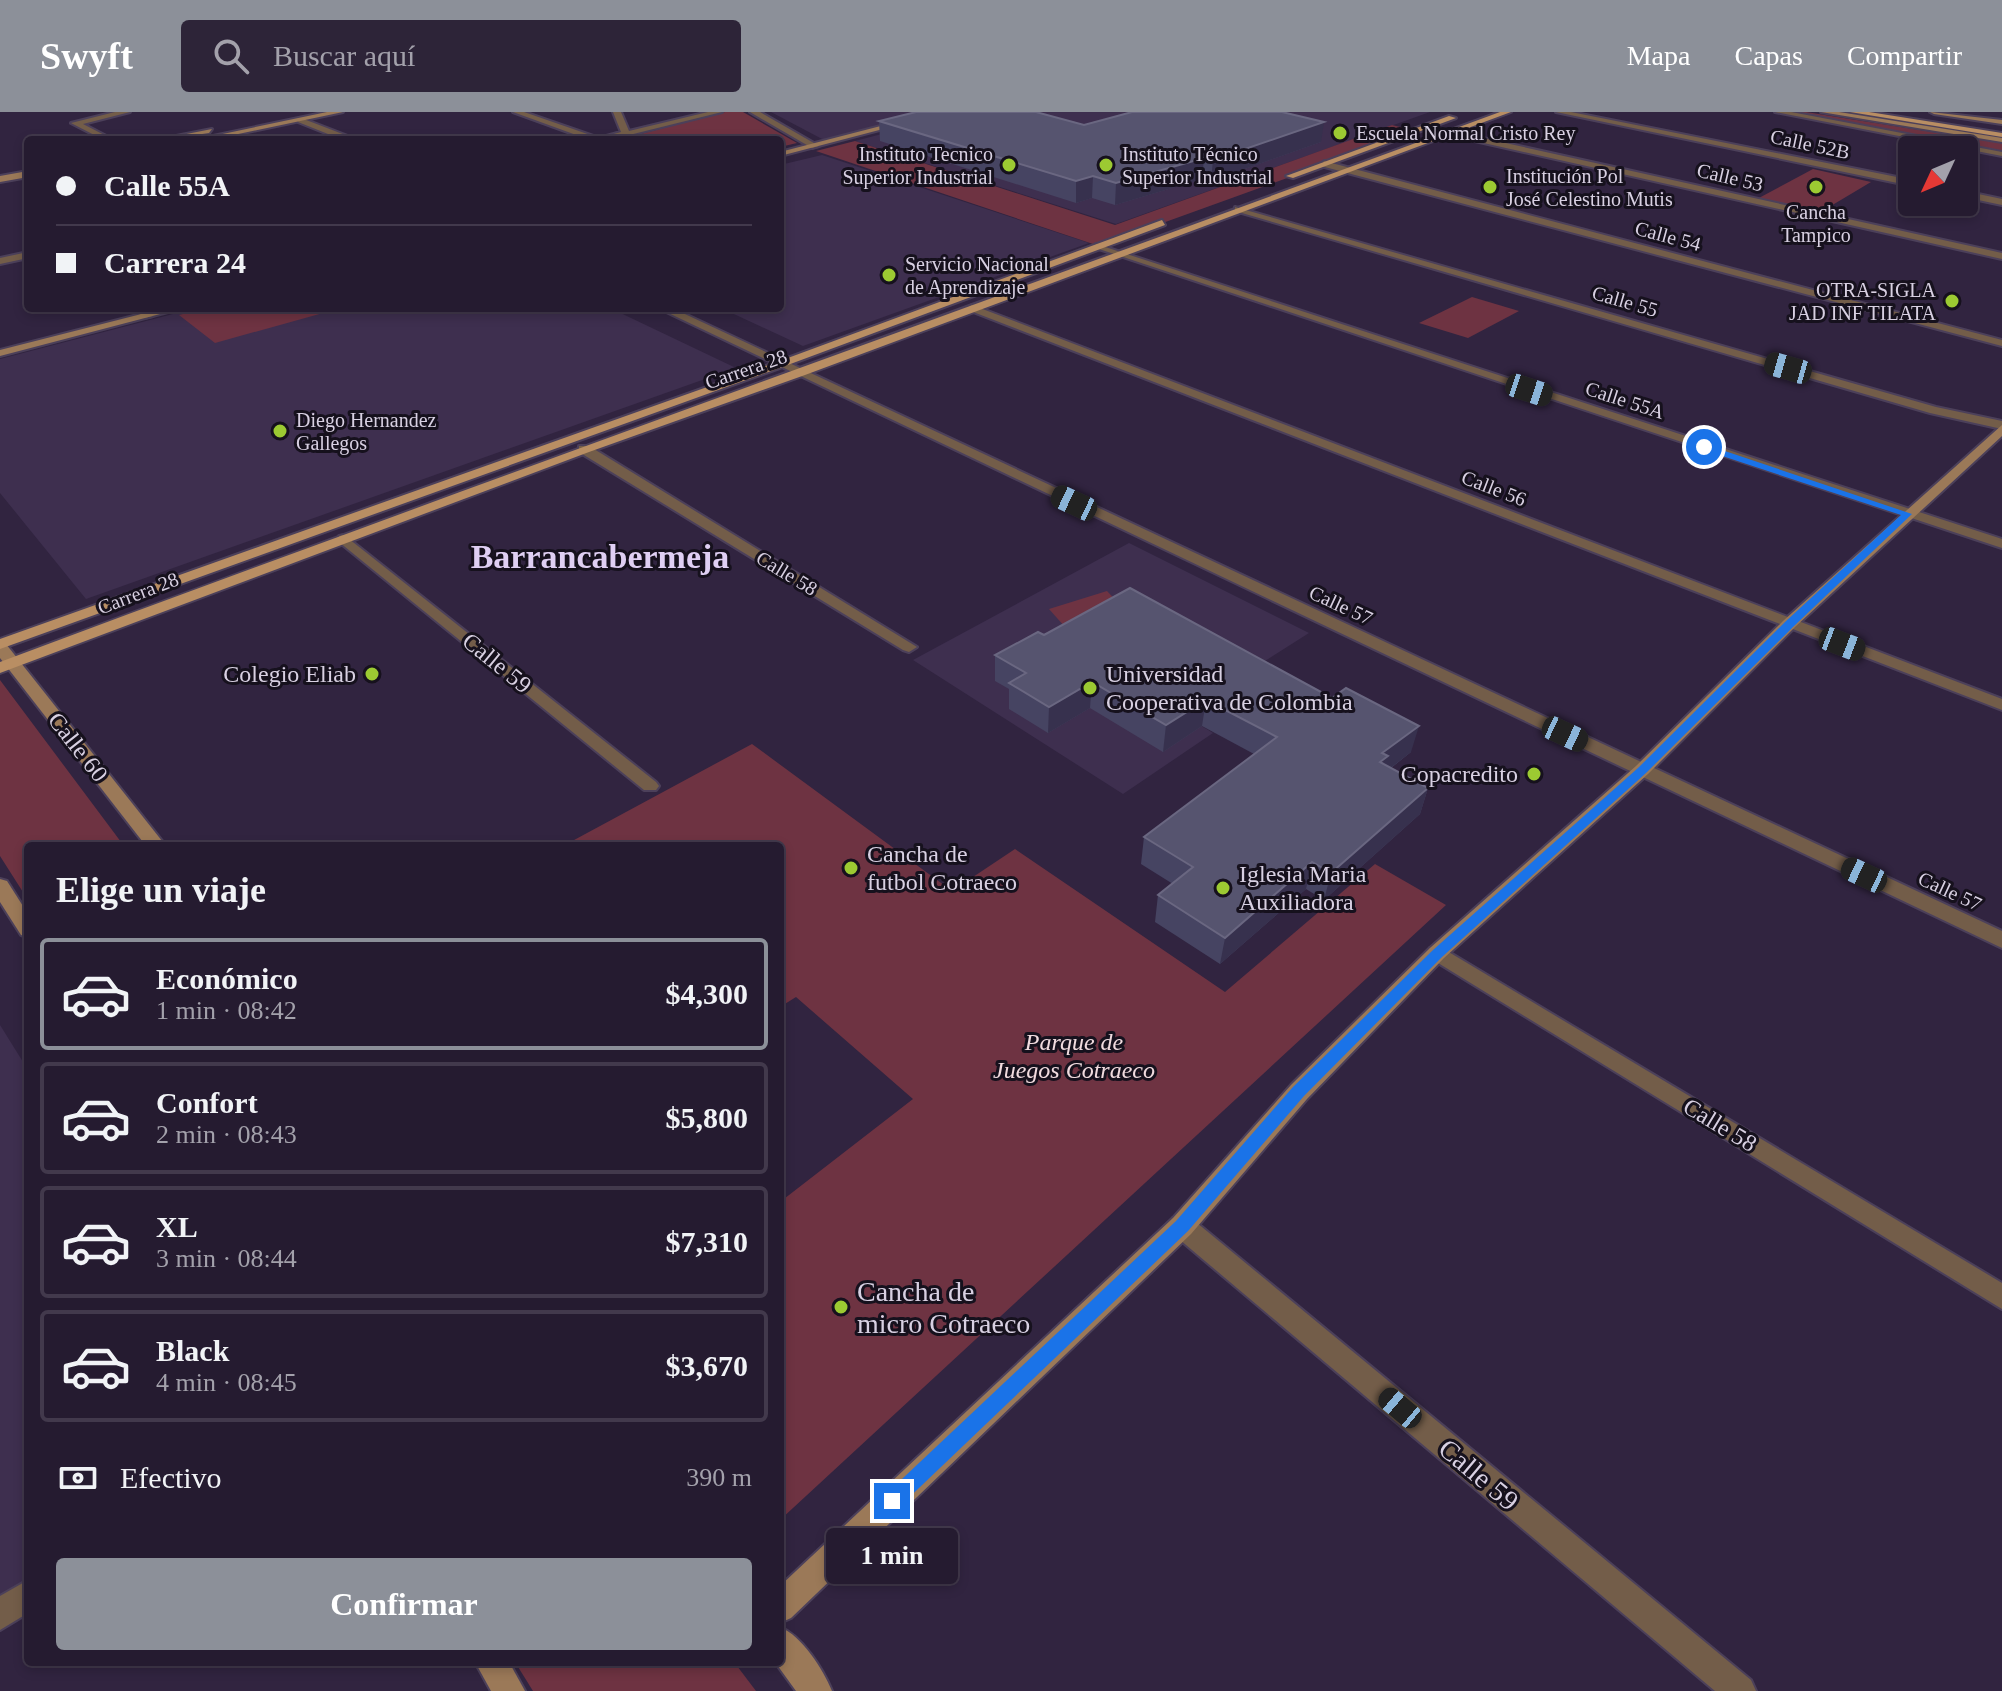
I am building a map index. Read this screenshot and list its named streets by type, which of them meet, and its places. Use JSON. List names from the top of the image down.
{
  "streets": {
    "main road": ["Carrera 28"],
    "street": [
      "Calle 52B",
      "Calle 53",
      "Calle 54",
      "Calle 55",
      "Calle 55A",
      "Calle 56",
      "Calle 58",
      "Calle 57",
      "Calle 59",
      "Calle 60"
    ]
  },
  "crossings": [
    ["Calle 53", "Carrera 28"],
    ["Calle 54", "Carrera 28"],
    ["Calle 55", "Carrera 28"],
    ["Carrera 28", "Calle 55A"],
    ["Carrera 28", "Calle 56"],
    ["Carrera 28", "Calle 58"],
    ["Carrera 28", "Calle 57"],
    ["Carrera 28", "Calle 59"],
    ["Carrera 28", "Calle 60"]
  ],
  "districts": ["Barrancabermeja"],
  "parks": ["Parque de Juegos Cotraeco"],
  "places": [
    "Escuela Normal Cristo Rey",
    "Instituto Tecnico Superior Industrial",
    "Instituto Técnico Superior Industrial",
    "Institución Pol José Celestino Mutis",
    "Cancha Tampico",
    "Servicio Nacional de Aprendizaje",
    "OTRA-SIGLA JAD INF TILATA",
    "Diego Hernandez Gallegos",
    "Colegio Eliab",
    "Universidad Cooperativa de Colombia",
    "Copacredito",
    "Cancha de futbol Cotraeco",
    "Iglesia Maria Auxiliadora",
    "Cancha de micro Cotraeco"
  ],
  "north": "bottom left",
  "page": {
    "header": "Swyft",
    "search": "Buscar aquí",
    "nav": ["Mapa", "Capas", "Compartir"],
    "banner": ["Calle 55A", "Carrera 24"],
    "heading": "Elige un viaje",
    "list": [
      {
        "name": "Económico",
        "note": "1 min · 08:42",
        "value": "$4,300"
      },
      {
        "name": "Confort",
        "note": "2 min · 08:43",
        "value": "$5,800"
      },
      {
        "name": "XL",
        "note": "3 min · 08:44",
        "value": "$7,310"
      },
      {
        "name": "Black",
        "note": "4 min · 08:45",
        "value": "$3,670"
      }
    ],
    "pay": ["Efectivo", "390 m"],
    "bubble": "1 min",
    "buttons": "Confirmar"
  }
}
